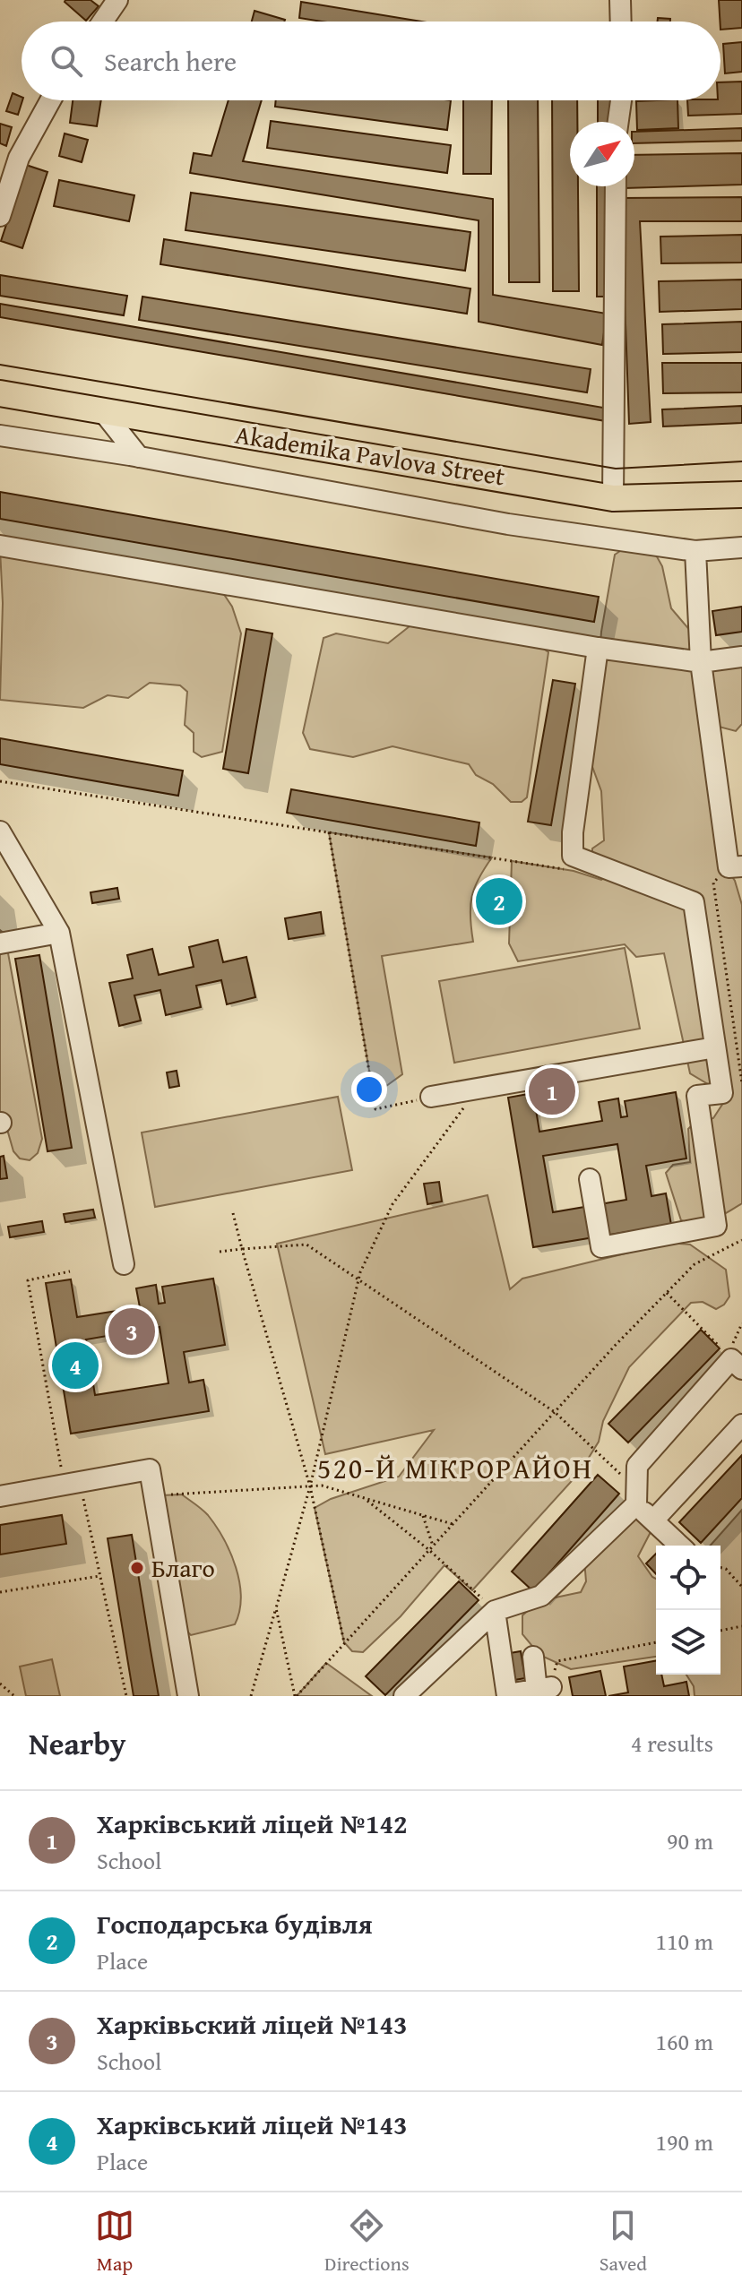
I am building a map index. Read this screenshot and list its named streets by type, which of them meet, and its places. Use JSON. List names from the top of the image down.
{
  "streets": {
    "main road": ["Akademika Pavlova Street"]
  },
  "districts": ["520-Й МІКРОРАЙОН"],
  "places": ["Благо"],
  "north": "top right",
  "page": {
    "search": "Search here",
    "pins": [
      "2",
      "1",
      "3",
      "4"
    ],
    "heading": ["Nearby", "4 results"],
    "list": [
      {
        "mark": "1",
        "name": "Харківський ліцей №142",
        "note": "School",
        "value": "90 m"
      },
      {
        "mark": "2",
        "name": "Господарська будівля",
        "note": "Place",
        "value": "110 m"
      },
      {
        "mark": "3",
        "name": "Харківьский ліцей №143",
        "note": "School",
        "value": "160 m"
      },
      {
        "mark": "4",
        "name": "Харківський ліцей №143",
        "note": "Place",
        "value": "190 m"
      }
    ],
    "nav": ["Map", "Directions", "Saved"]
  }
}
